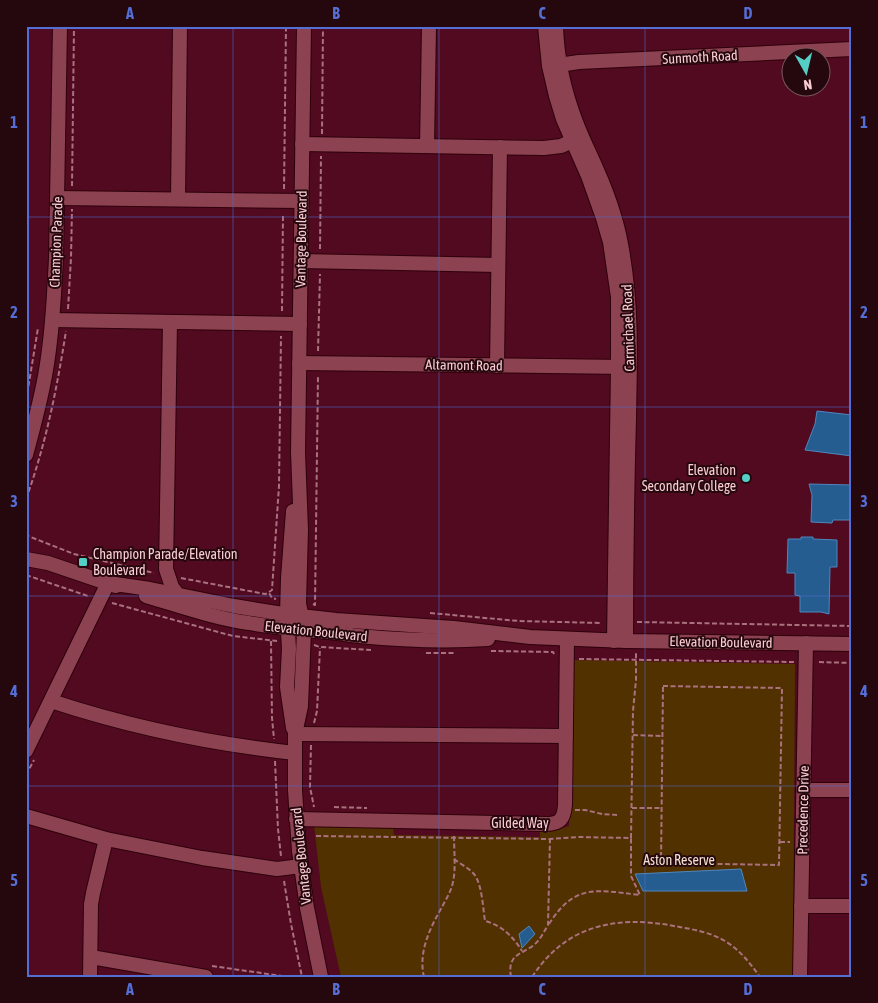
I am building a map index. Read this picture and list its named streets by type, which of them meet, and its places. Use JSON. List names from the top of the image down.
{
  "streets": {
    "street": [
      "Sunmoth Road",
      "Vantage Boulevard",
      "Champion Parade",
      "Carmichael Road",
      "Altamont Road",
      "Elevation Boulevard",
      "Precedence Drive",
      "Gilded Way"
    ]
  },
  "crossings": [
    ["Sunmoth Road", "Carmichael Road"],
    ["Vantage Boulevard", "Altamont Road"],
    ["Vantage Boulevard", "Elevation Boulevard"],
    ["Vantage Boulevard", "Gilded Way"],
    ["Carmichael Road", "Altamont Road"],
    ["Carmichael Road", "Elevation Boulevard"],
    ["Elevation Boulevard", "Precedence Drive"],
    ["Elevation Boulevard", "Gilded Way"]
  ],
  "parks": ["Aston Reserve"],
  "places": {
    "other": ["Elevation Secondary College"],
    "transit": ["Champion Parade/Elevation Boulevard"]
  },
  "north": "bottom",
  "grid": {
    "columns": [
      "A",
      "B",
      "C",
      "D"
    ],
    "rows": [
      "1",
      "2",
      "3",
      "4",
      "5"
    ]
  }
}
